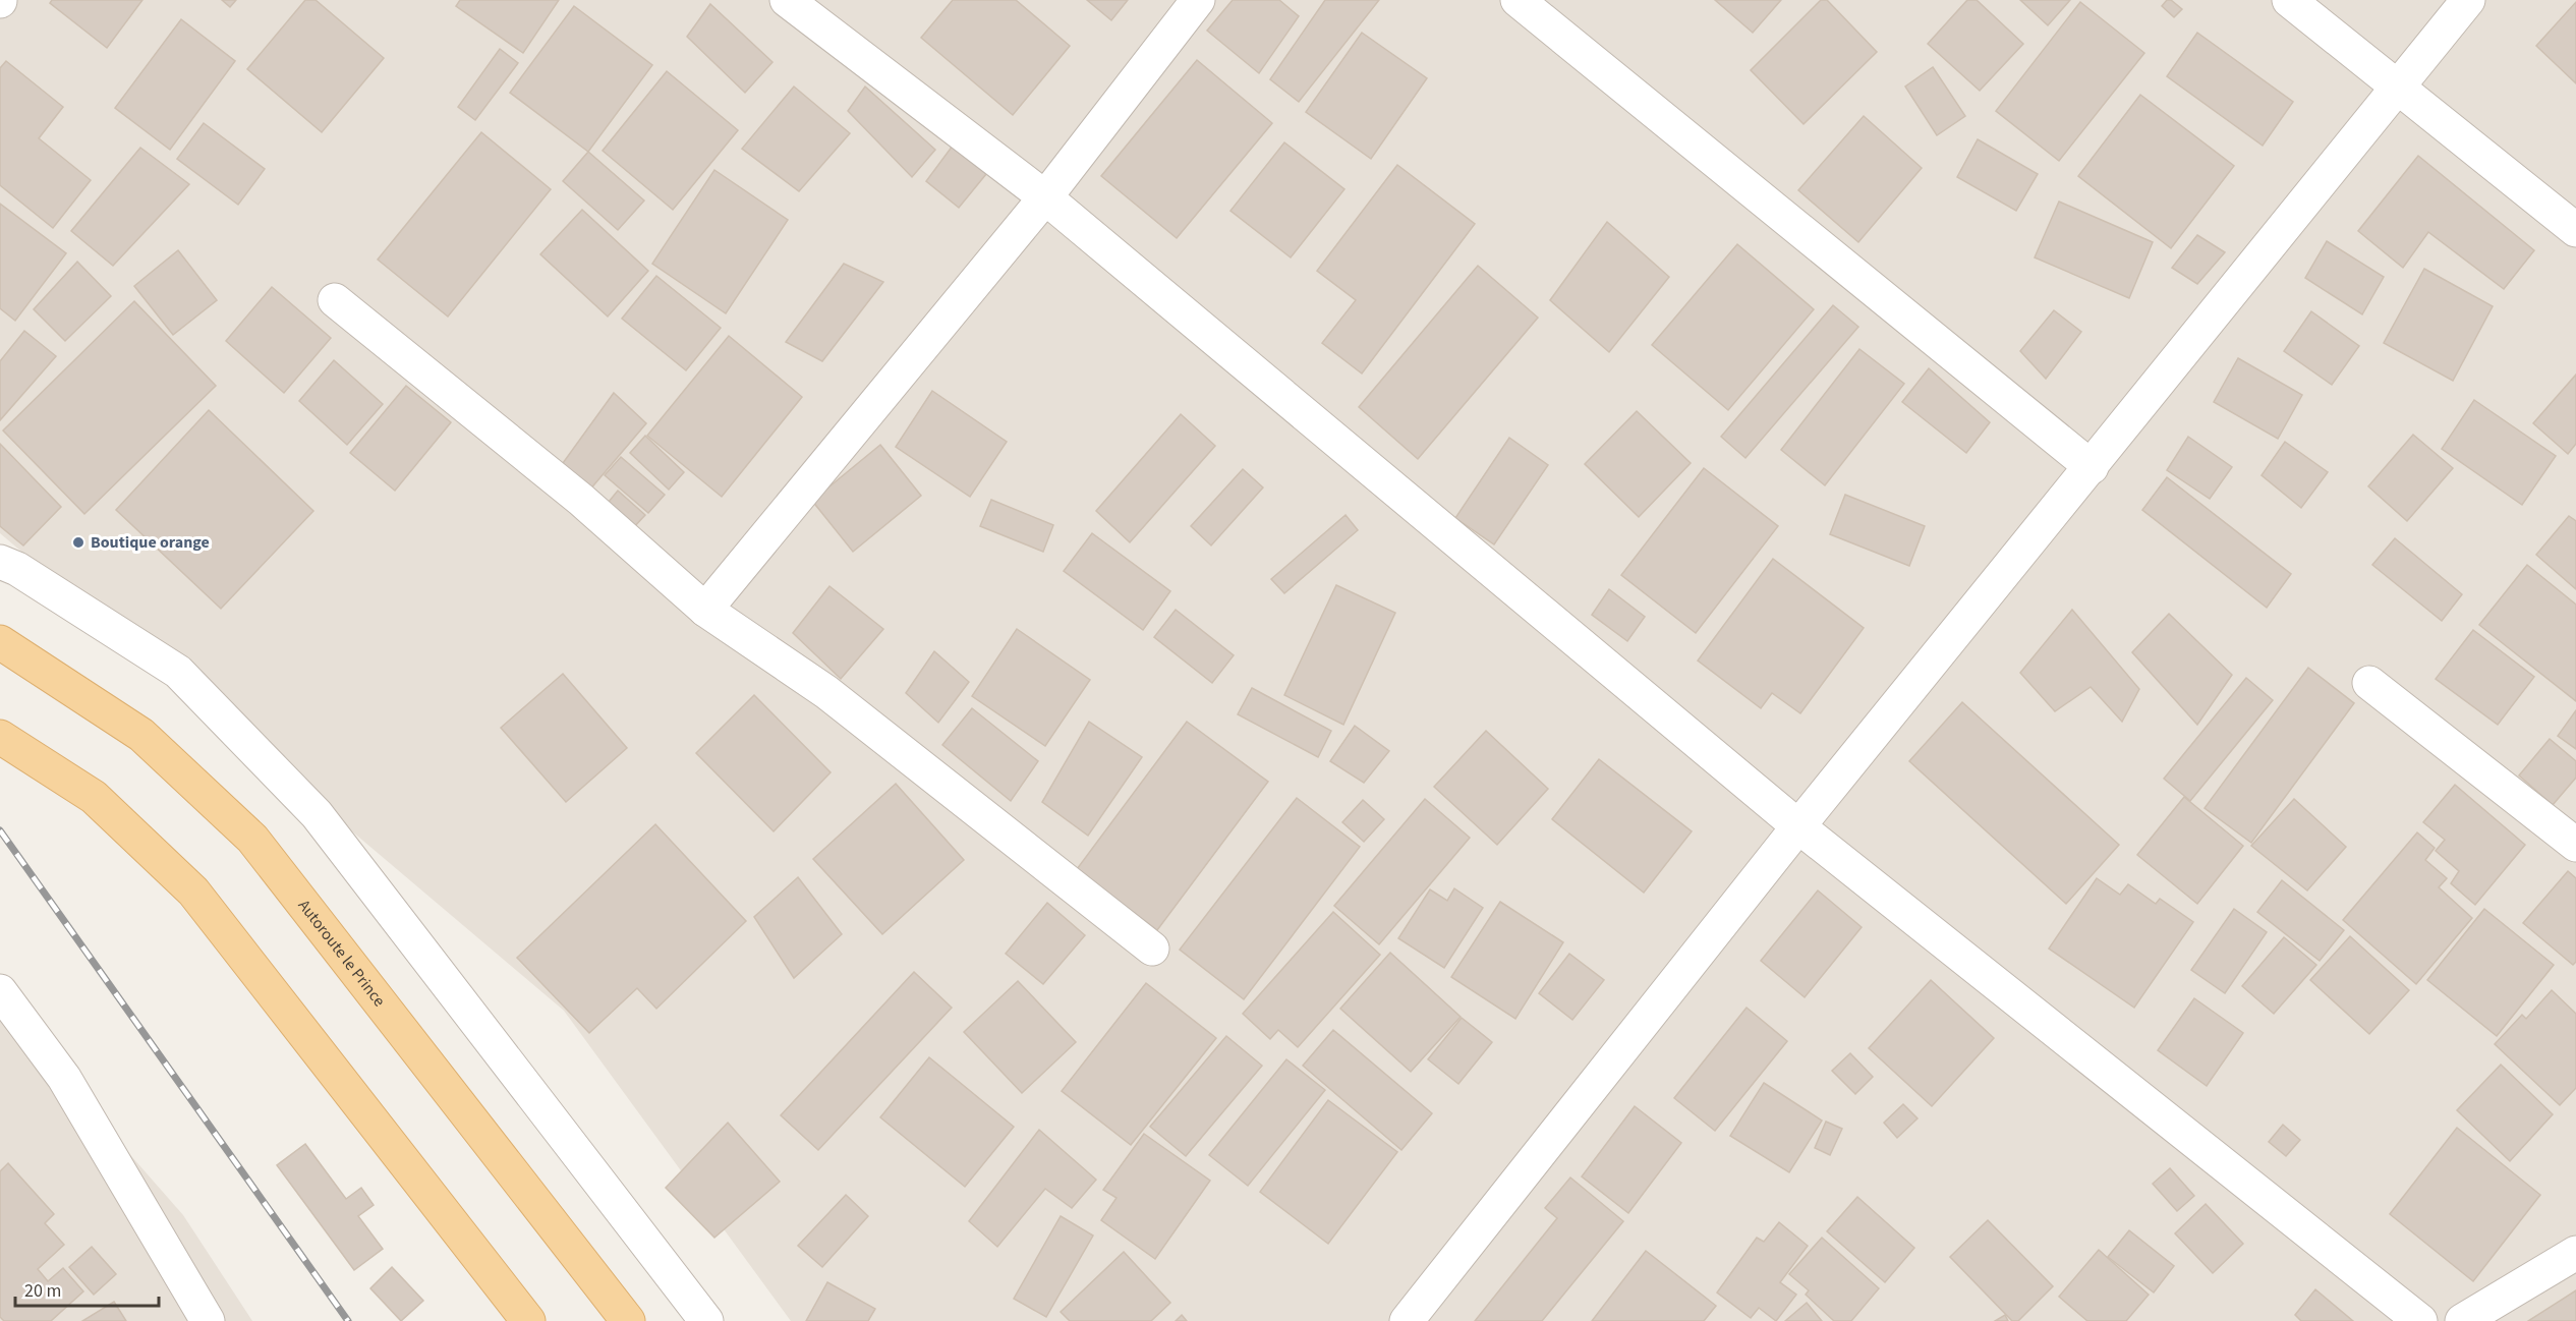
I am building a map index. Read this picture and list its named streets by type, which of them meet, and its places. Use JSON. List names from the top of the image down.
{
  "streets": {
    "main road": ["Autoroute le Prince"]
  },
  "places": ["Boutique orange"],
  "scale_bar": "20 m"
}
